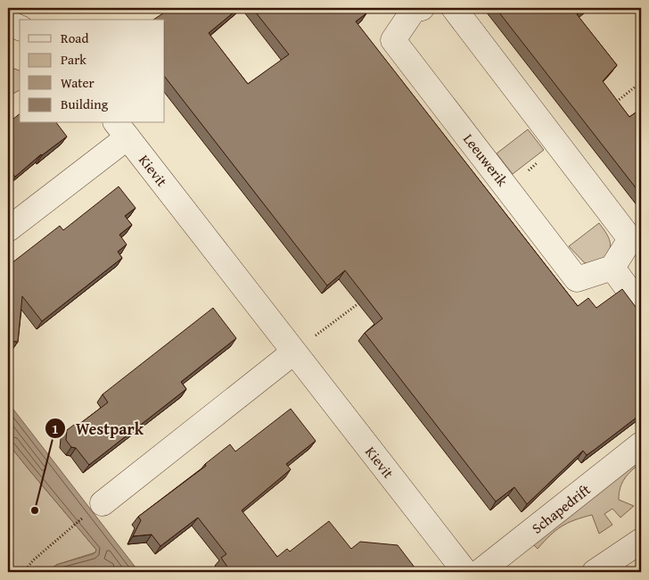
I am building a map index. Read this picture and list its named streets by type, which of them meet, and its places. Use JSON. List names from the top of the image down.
{
  "streets": {
    "street": ["Leeuwerik", "Kievit", "Schapedrift"]
  },
  "places": ["Westpark"],
  "legend": [
    "Road",
    "Park",
    "Water",
    "Building"
  ]
}
